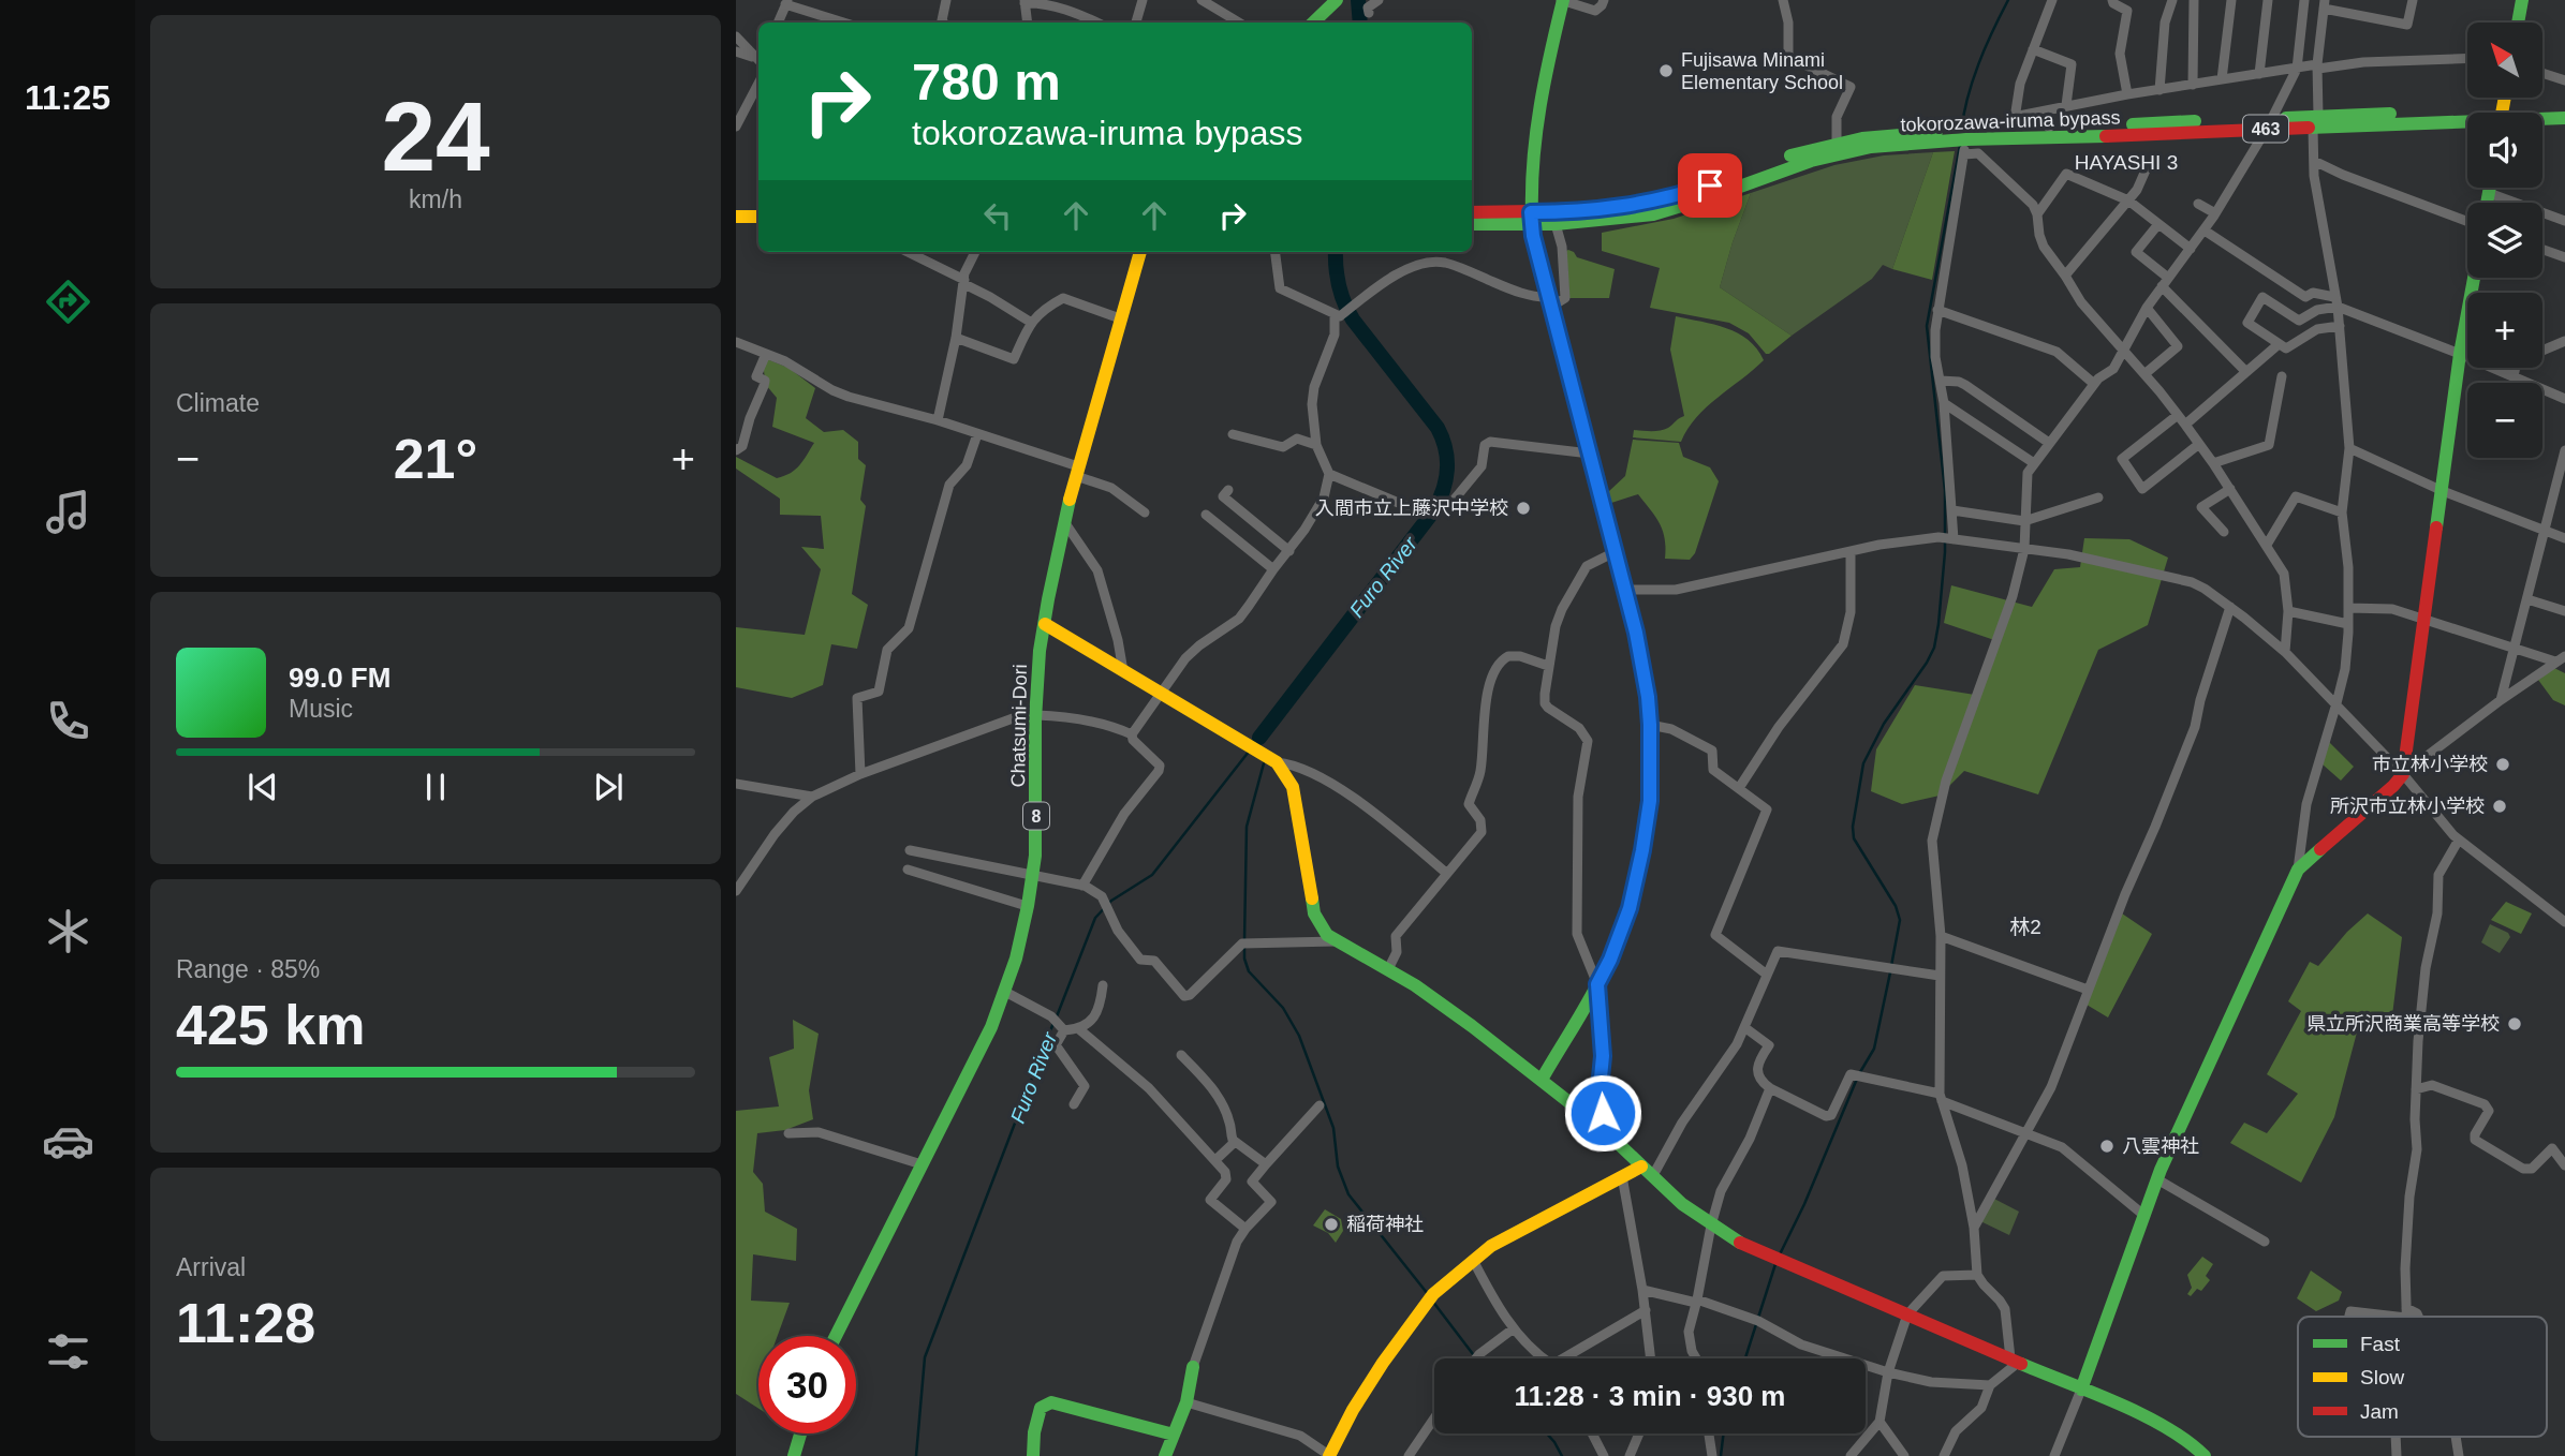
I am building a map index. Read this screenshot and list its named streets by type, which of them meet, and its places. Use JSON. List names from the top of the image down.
{
  "streets": {
    "main road": [
      "tokorozawa-iruma bypass",
      "463",
      "Chatsumi-Dori",
      "8"
    ]
  },
  "districts": ["HAYASHI 3", "林2"],
  "water": ["Furo River"],
  "places": [
    "Fujisawa Minami Elementary School",
    "入間市立上藤沢中学校",
    "市立林小学校",
    "所沢市立林小学校",
    "県立所沢商業高等学校",
    "八雲神社",
    "稲荷神社"
  ],
  "legend": ["Fast", "Slow", "Jam"],
  "north": "top left",
  "page": {
    "tabs": "11:25",
    "tile": [
      ["24", "km/h"],
      "Climate",
      ["Range · 85%", "425 km"],
      ["Arrival", "11:28"]
    ],
    "map_buttons": ["+", "−"],
    "turn": ["780 m", "tokorozawa-iruma bypass"],
    "heat": ["−", "21°", "+"],
    "song": ["99.0 FM", "Music"],
    "limit": "30",
    "trip": "11:28 · 3 min · 930 m"
  }
}
